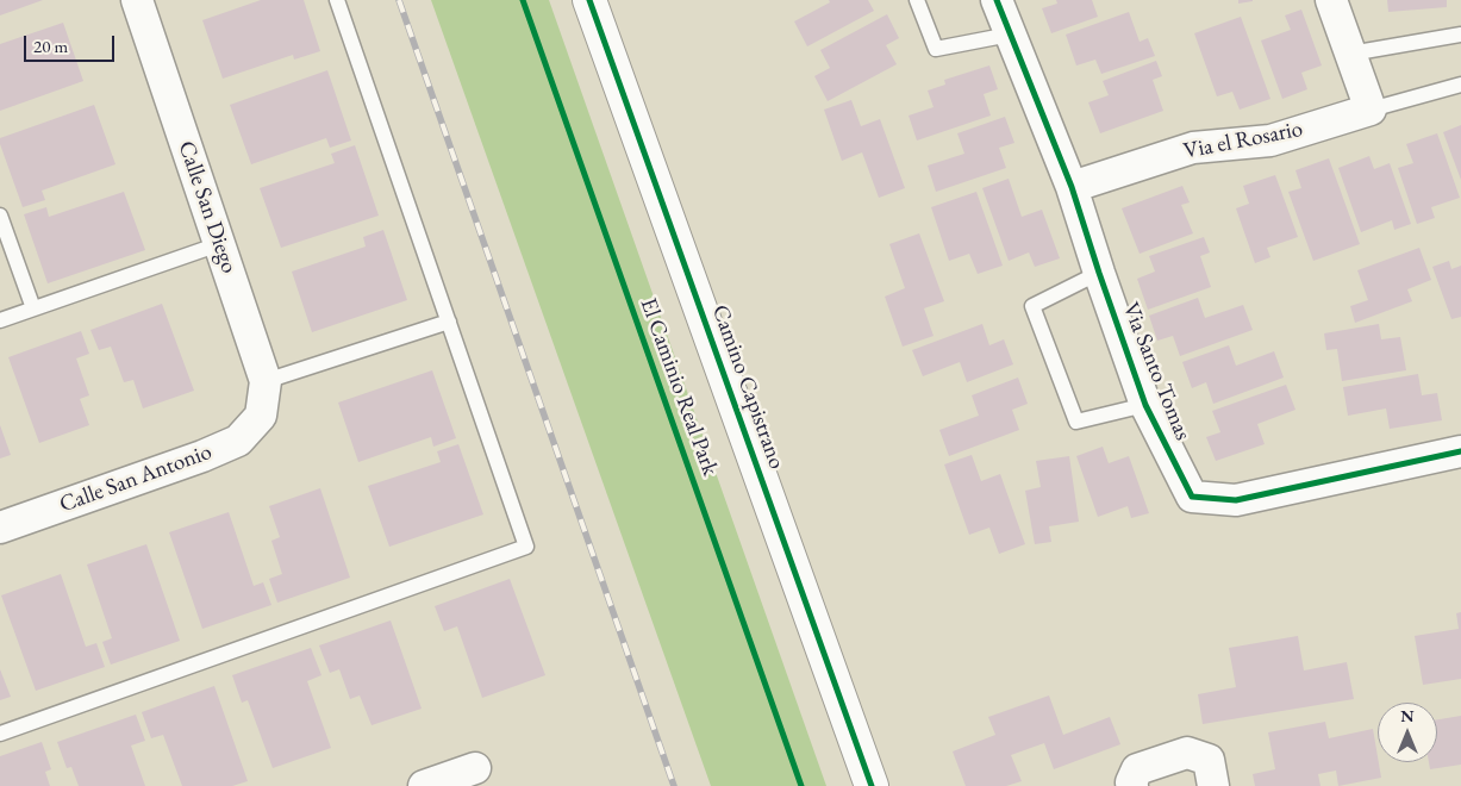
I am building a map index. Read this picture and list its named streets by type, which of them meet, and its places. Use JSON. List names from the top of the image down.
{
  "streets": {
    "main road": ["Camino Capistrano"],
    "street": [
      "Via el Rosario",
      "Calle San Diego",
      "Via Santo Tomas",
      "Calle San Antonio"
    ],
    "cycle path": ["El Caminio Real Park"]
  },
  "crossings": [
    ["Via el Rosario", "Via Santo Tomas"],
    ["Calle San Diego", "Calle San Antonio"]
  ],
  "scale_bar": "20 m",
  "north": "top"
}
